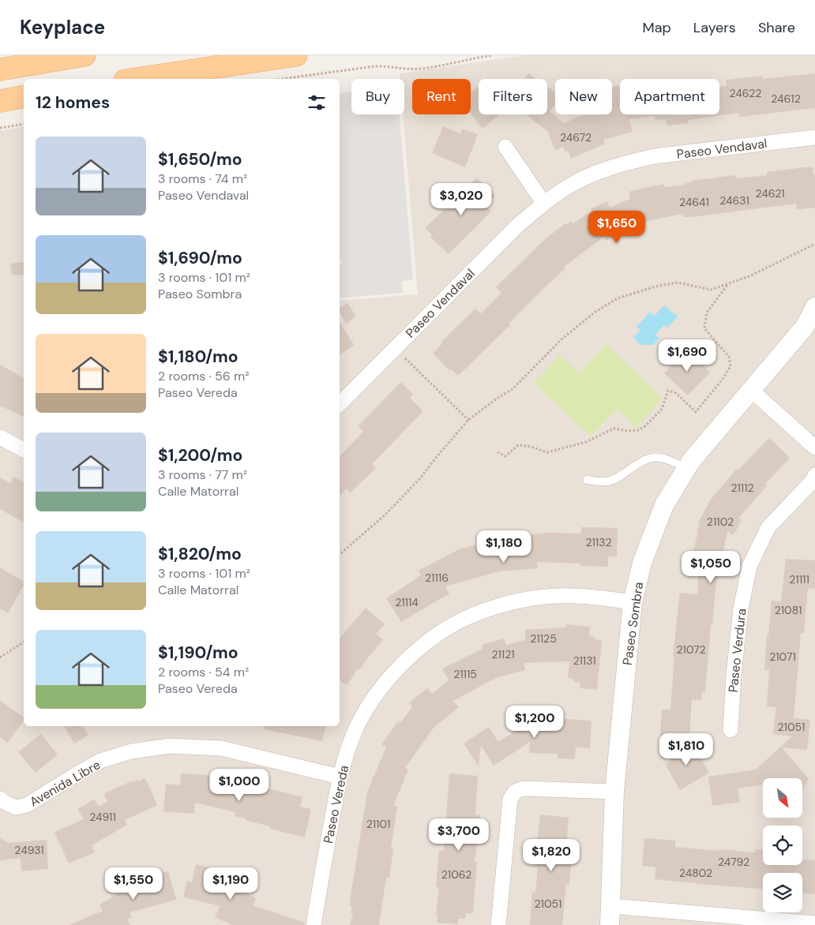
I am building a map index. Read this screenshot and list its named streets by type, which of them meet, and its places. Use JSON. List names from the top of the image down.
{
  "streets": {
    "street": [
      "Paseo Vendaval",
      "Paseo Sombra",
      "Paseo Verdura",
      "Avenida Libre",
      "Paseo Vereda"
    ]
  },
  "crossings": [
    ["Paseo Sombra", "Paseo Vereda"],
    ["Avenida Libre", "Paseo Vereda"]
  ],
  "house_numbers": [
    "24622",
    "24612",
    "24672",
    "24621",
    "24631",
    "24641",
    "21112",
    "21102",
    "21132",
    "21116",
    "21111",
    "21114",
    "21081",
    "21125",
    "21072",
    "21121",
    "21071",
    "21131",
    "21115",
    "21051",
    "24911",
    "21101",
    "24931",
    "24792",
    "24802",
    "21062",
    "21051"
  ],
  "north": "bottom right",
  "page": {
    "header": "Keyplace",
    "nav": ["Map", "Layers", "Share"],
    "chip": [
      "Buy",
      "Rent",
      "Filters",
      "New",
      "Apartment"
    ],
    "heading": "12 homes",
    "list": [
      {
        "name": "$1,650/mo",
        "note": "3 rooms · 74 m² · Paseo Vendaval"
      },
      {
        "name": "$1,690/mo",
        "note": "3 rooms · 101 m² · Paseo Sombra"
      },
      {
        "name": "$1,180/mo",
        "note": "2 rooms · 56 m² · Paseo Vereda"
      },
      {
        "name": "$1,200/mo",
        "note": "3 rooms · 77 m² · Calle Matorral"
      },
      {
        "name": "$1,820/mo",
        "note": "3 rooms · 101 m² · Calle Matorral"
      },
      {
        "name": "$1,190/mo",
        "note": "2 rooms · 54 m² · Paseo Vereda"
      }
    ],
    "price": [
      "$3,020",
      "$1,650",
      "$1,690",
      "$1,180",
      "$1,050",
      "$1,200",
      "$1,810",
      "$1,000",
      "$3,700",
      "$1,820",
      "$1,550",
      "$1,190"
    ]
  }
}
